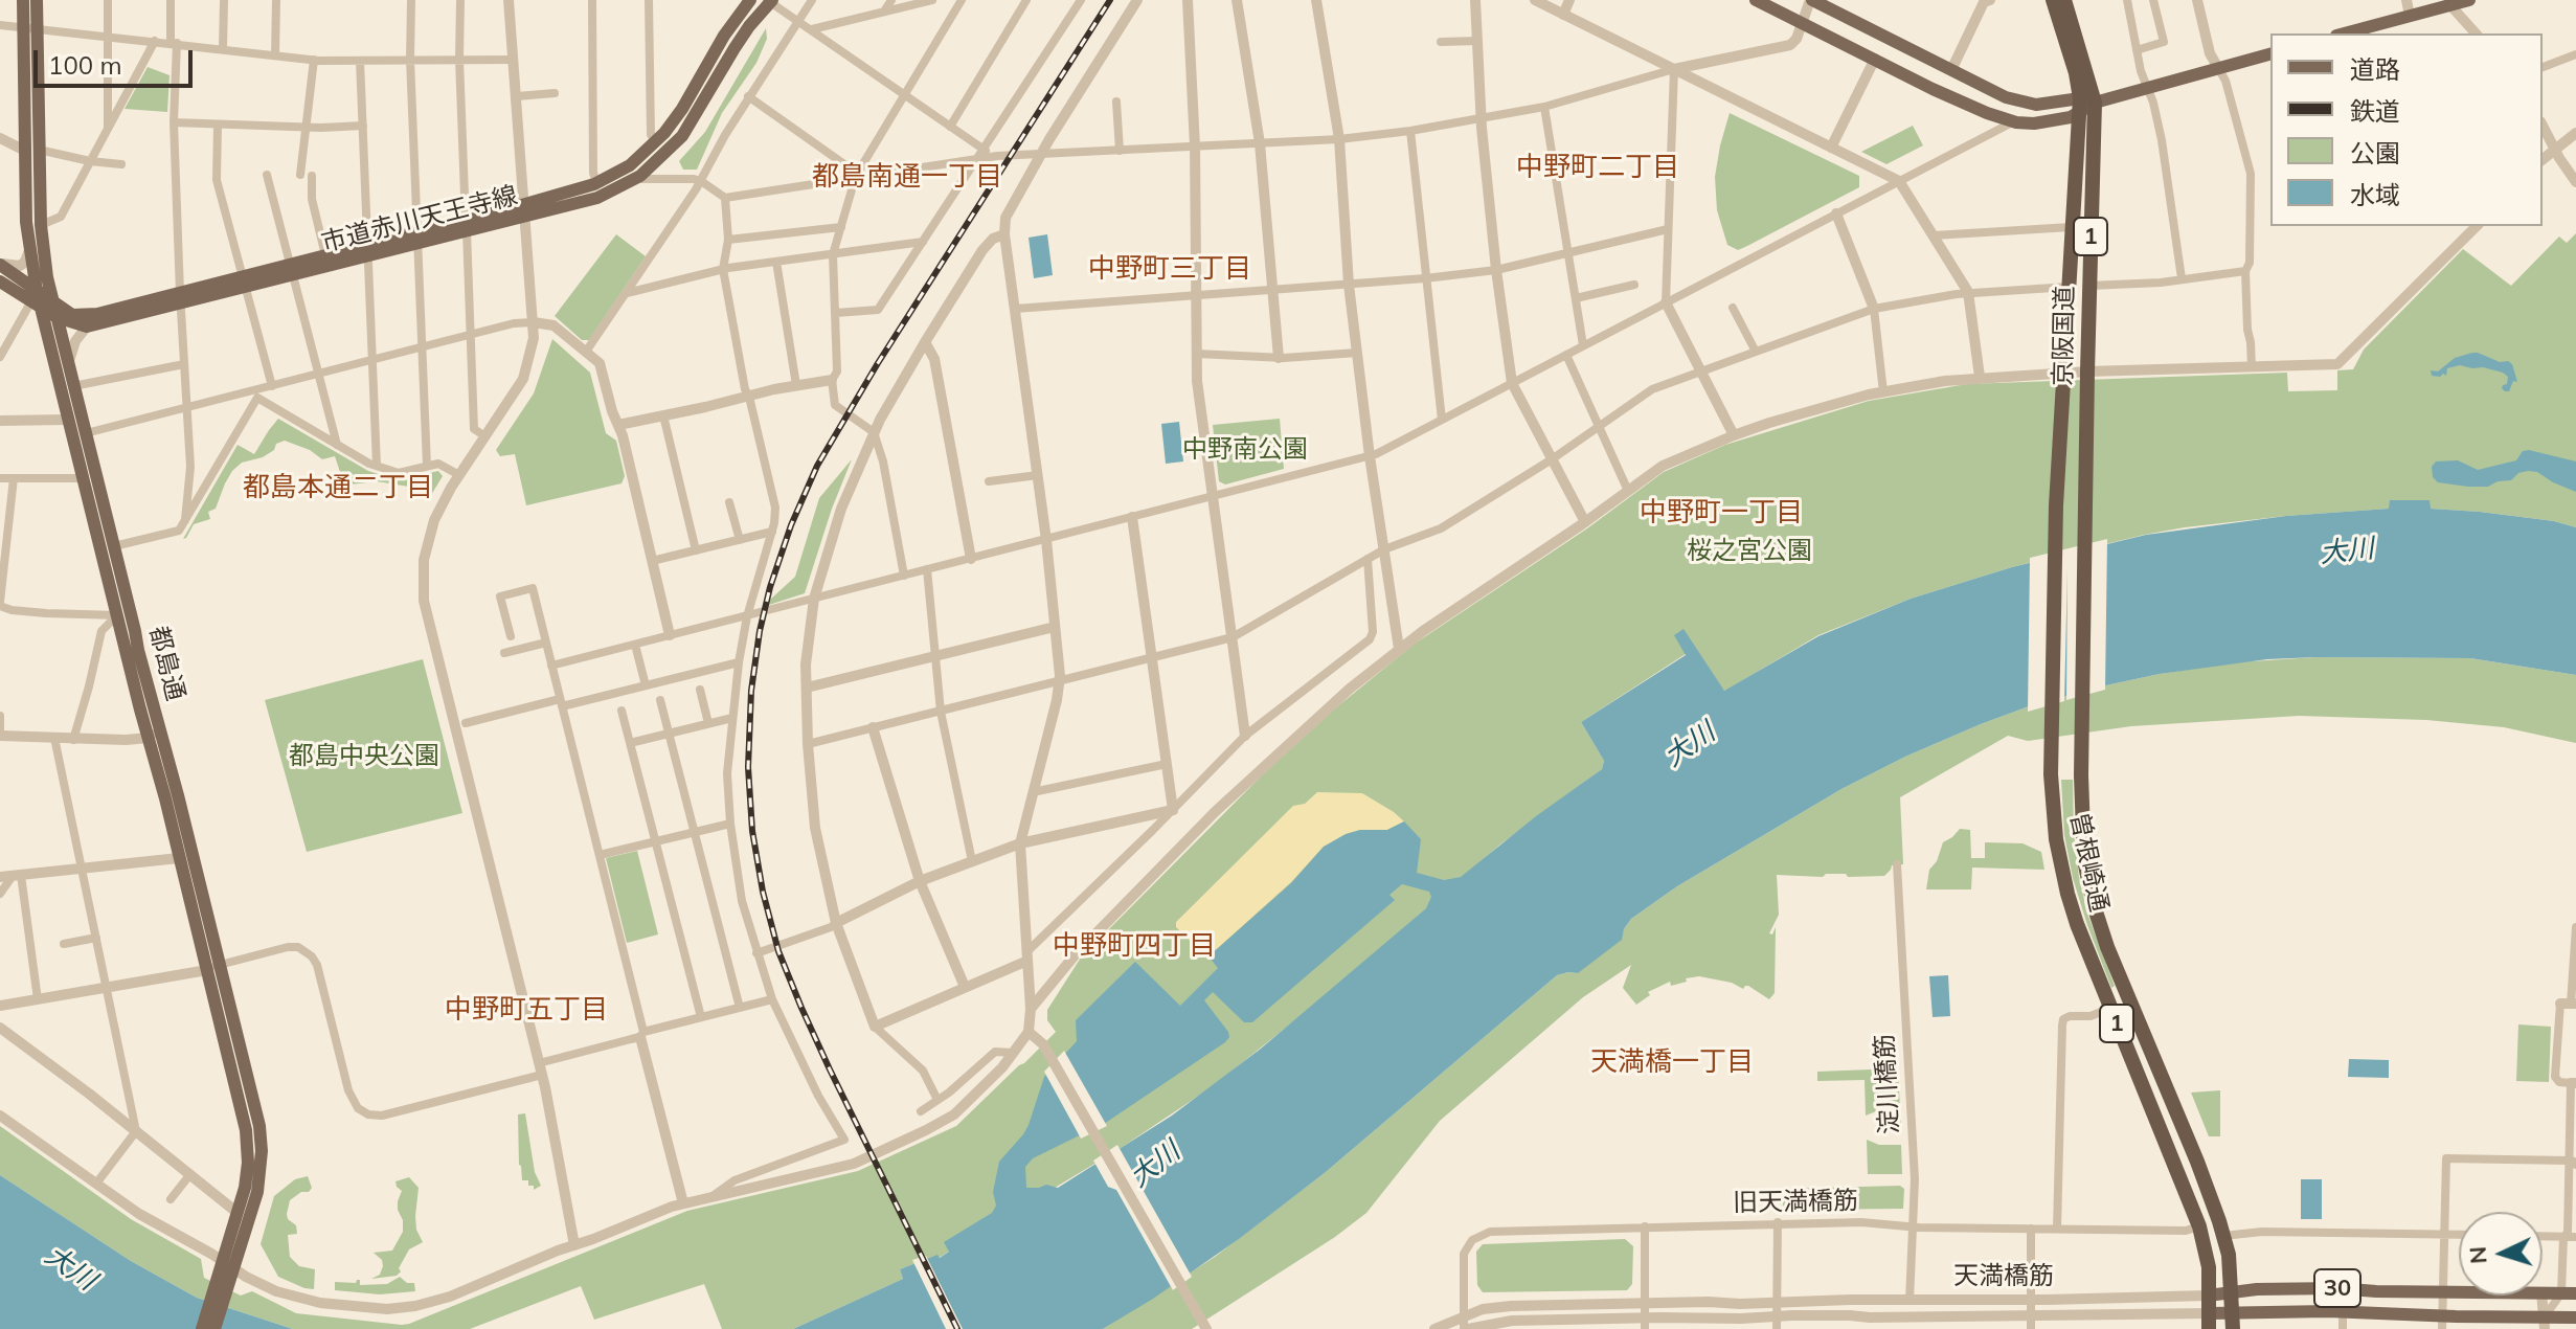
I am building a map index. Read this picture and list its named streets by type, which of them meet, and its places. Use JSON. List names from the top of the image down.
{
  "streets": {
    "highway": ["1", "京阪国道", "曽根崎通"],
    "main road": [
      "市道赤川天王寺線",
      "都島通",
      "天満橋筋",
      "30"
    ],
    "street": ["淀川橋筋", "旧天満橋筋"]
  },
  "crossings": [
    ["京阪国道", "曽根崎通"],
    ["曽根崎通", "旧天満橋筋"],
    ["曽根崎通", "天満橋筋"],
    ["淀川橋筋", "旧天満橋筋"],
    ["淀川橋筋", "天満橋筋"],
    ["旧天満橋筋", "天満橋筋"]
  ],
  "districts": [
    "中野町二丁目",
    "都島南通一丁目",
    "中野町三丁目",
    "都島本通二丁目",
    "中野町一丁目",
    "中野町四丁目",
    "中野町五丁目",
    "天満橋一丁目"
  ],
  "water": ["大川"],
  "parks": ["中野南公園", "桜之宮公園", "都島中央公園"],
  "legend": [
    "道路",
    "鉄道",
    "公園",
    "水域"
  ],
  "scale_bar": "100 m",
  "north": "left"
}
